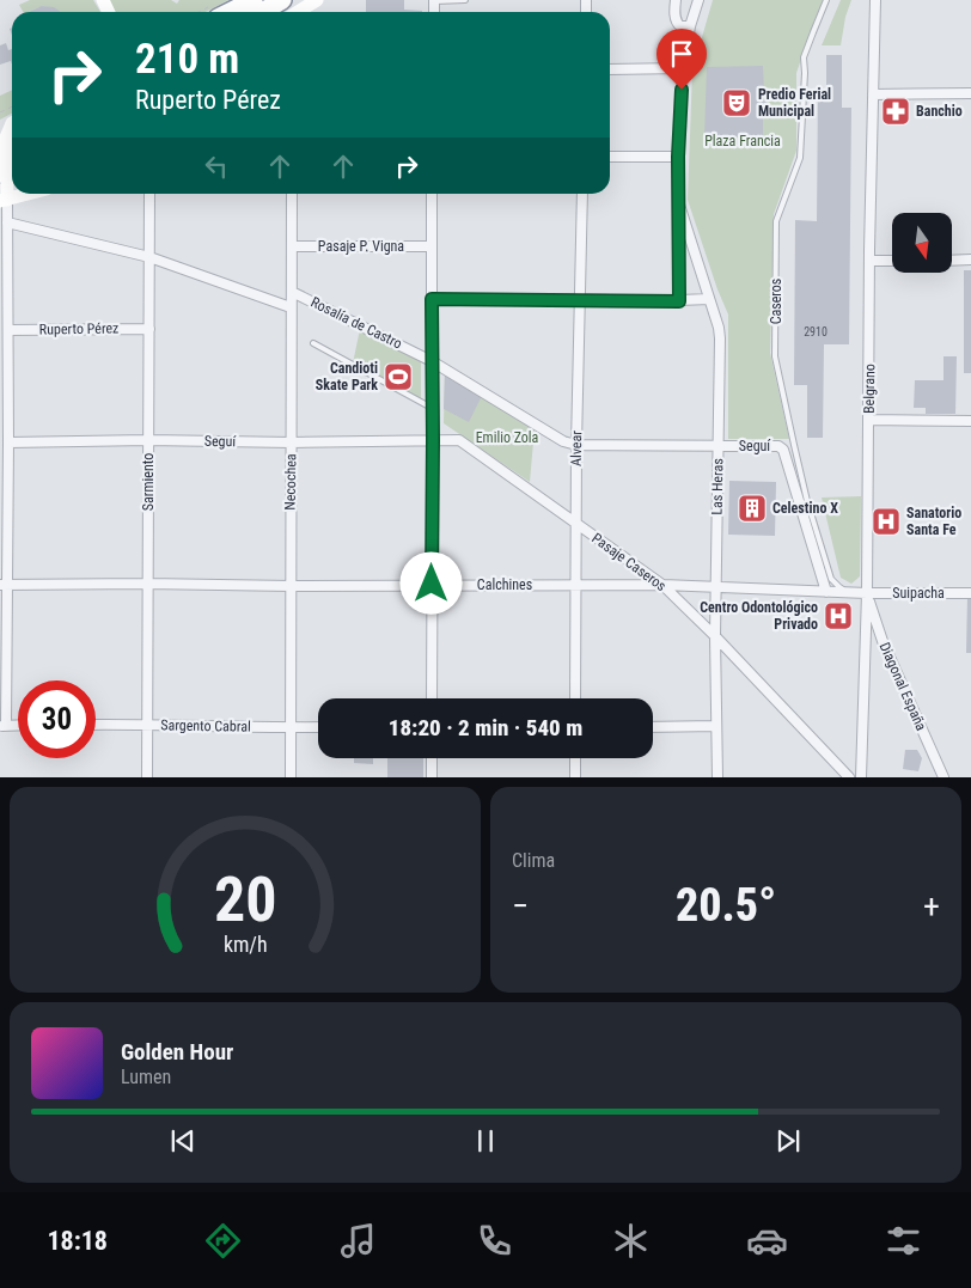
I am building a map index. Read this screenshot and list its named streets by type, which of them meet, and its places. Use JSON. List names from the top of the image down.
{
  "streets": {
    "street": [
      "Pasaje P. Vigna",
      "Rosalía de Castro",
      "Ruperto Pérez",
      "Belgrano",
      "Seguí",
      "Alvear",
      "Sarmiento",
      "Necochea",
      "Las Heras",
      "Pasaje Caseros",
      "Calchines",
      "Suipacha",
      "Diagonal España",
      "Sargento Cabral"
    ],
    "lane": ["Caseros"]
  },
  "crossings": [
    ["Pasaje P. Vigna", "Necochea"],
    ["Caseros", "Calchines"],
    ["Rosalía de Castro", "Seguí"],
    ["Rosalía de Castro", "Alvear"],
    ["Rosalía de Castro", "Sarmiento"],
    ["Rosalía de Castro", "Necochea"],
    ["Ruperto Pérez", "Sarmiento"],
    ["Belgrano", "Calchines"],
    ["Belgrano", "Suipacha"],
    ["Belgrano", "Diagonal España"],
    ["Seguí", "Alvear"],
    ["Seguí", "Sarmiento"],
    ["Seguí", "Necochea"],
    ["Seguí", "Las Heras"],
    ["Seguí", "Pasaje Caseros"],
    ["Seguí", "Calchines"],
    ["Alvear", "Pasaje Caseros"],
    ["Alvear", "Calchines"],
    ["Sarmiento", "Calchines"],
    ["Sarmiento", "Sargento Cabral"],
    ["Necochea", "Calchines"],
    ["Necochea", "Sargento Cabral"],
    ["Las Heras", "Pasaje Caseros"],
    ["Las Heras", "Calchines"],
    ["Pasaje Caseros", "Calchines"],
    ["Calchines", "Suipacha"],
    ["Calchines", "Diagonal España"],
    ["Suipacha", "Diagonal España"]
  ],
  "parks": ["Plaza Francia", "Emilio Zola"],
  "places": {
    "theatre": ["Predio Ferial Municipal"],
    "pharmacy": ["Banchio"],
    "sports": ["Candioti Skate Park"],
    "building": ["Celestino X"],
    "hospital": ["Sanatorio Santa Fe", "Centro Odontológico Privado"]
  },
  "house_numbers": ["2910"],
  "north": "bottom",
  "page": {
    "turn": ["210 m", "Ruperto Pérez"],
    "limit": "30",
    "trip": "18:20 · 2 min · 540 m",
    "tile": "Clima",
    "heat": ["−", "20.5°", "+"],
    "song": ["Golden Hour", "Lumen"],
    "tabs": "18:18",
    "gauge": ["20", "km/h"]
  }
}
